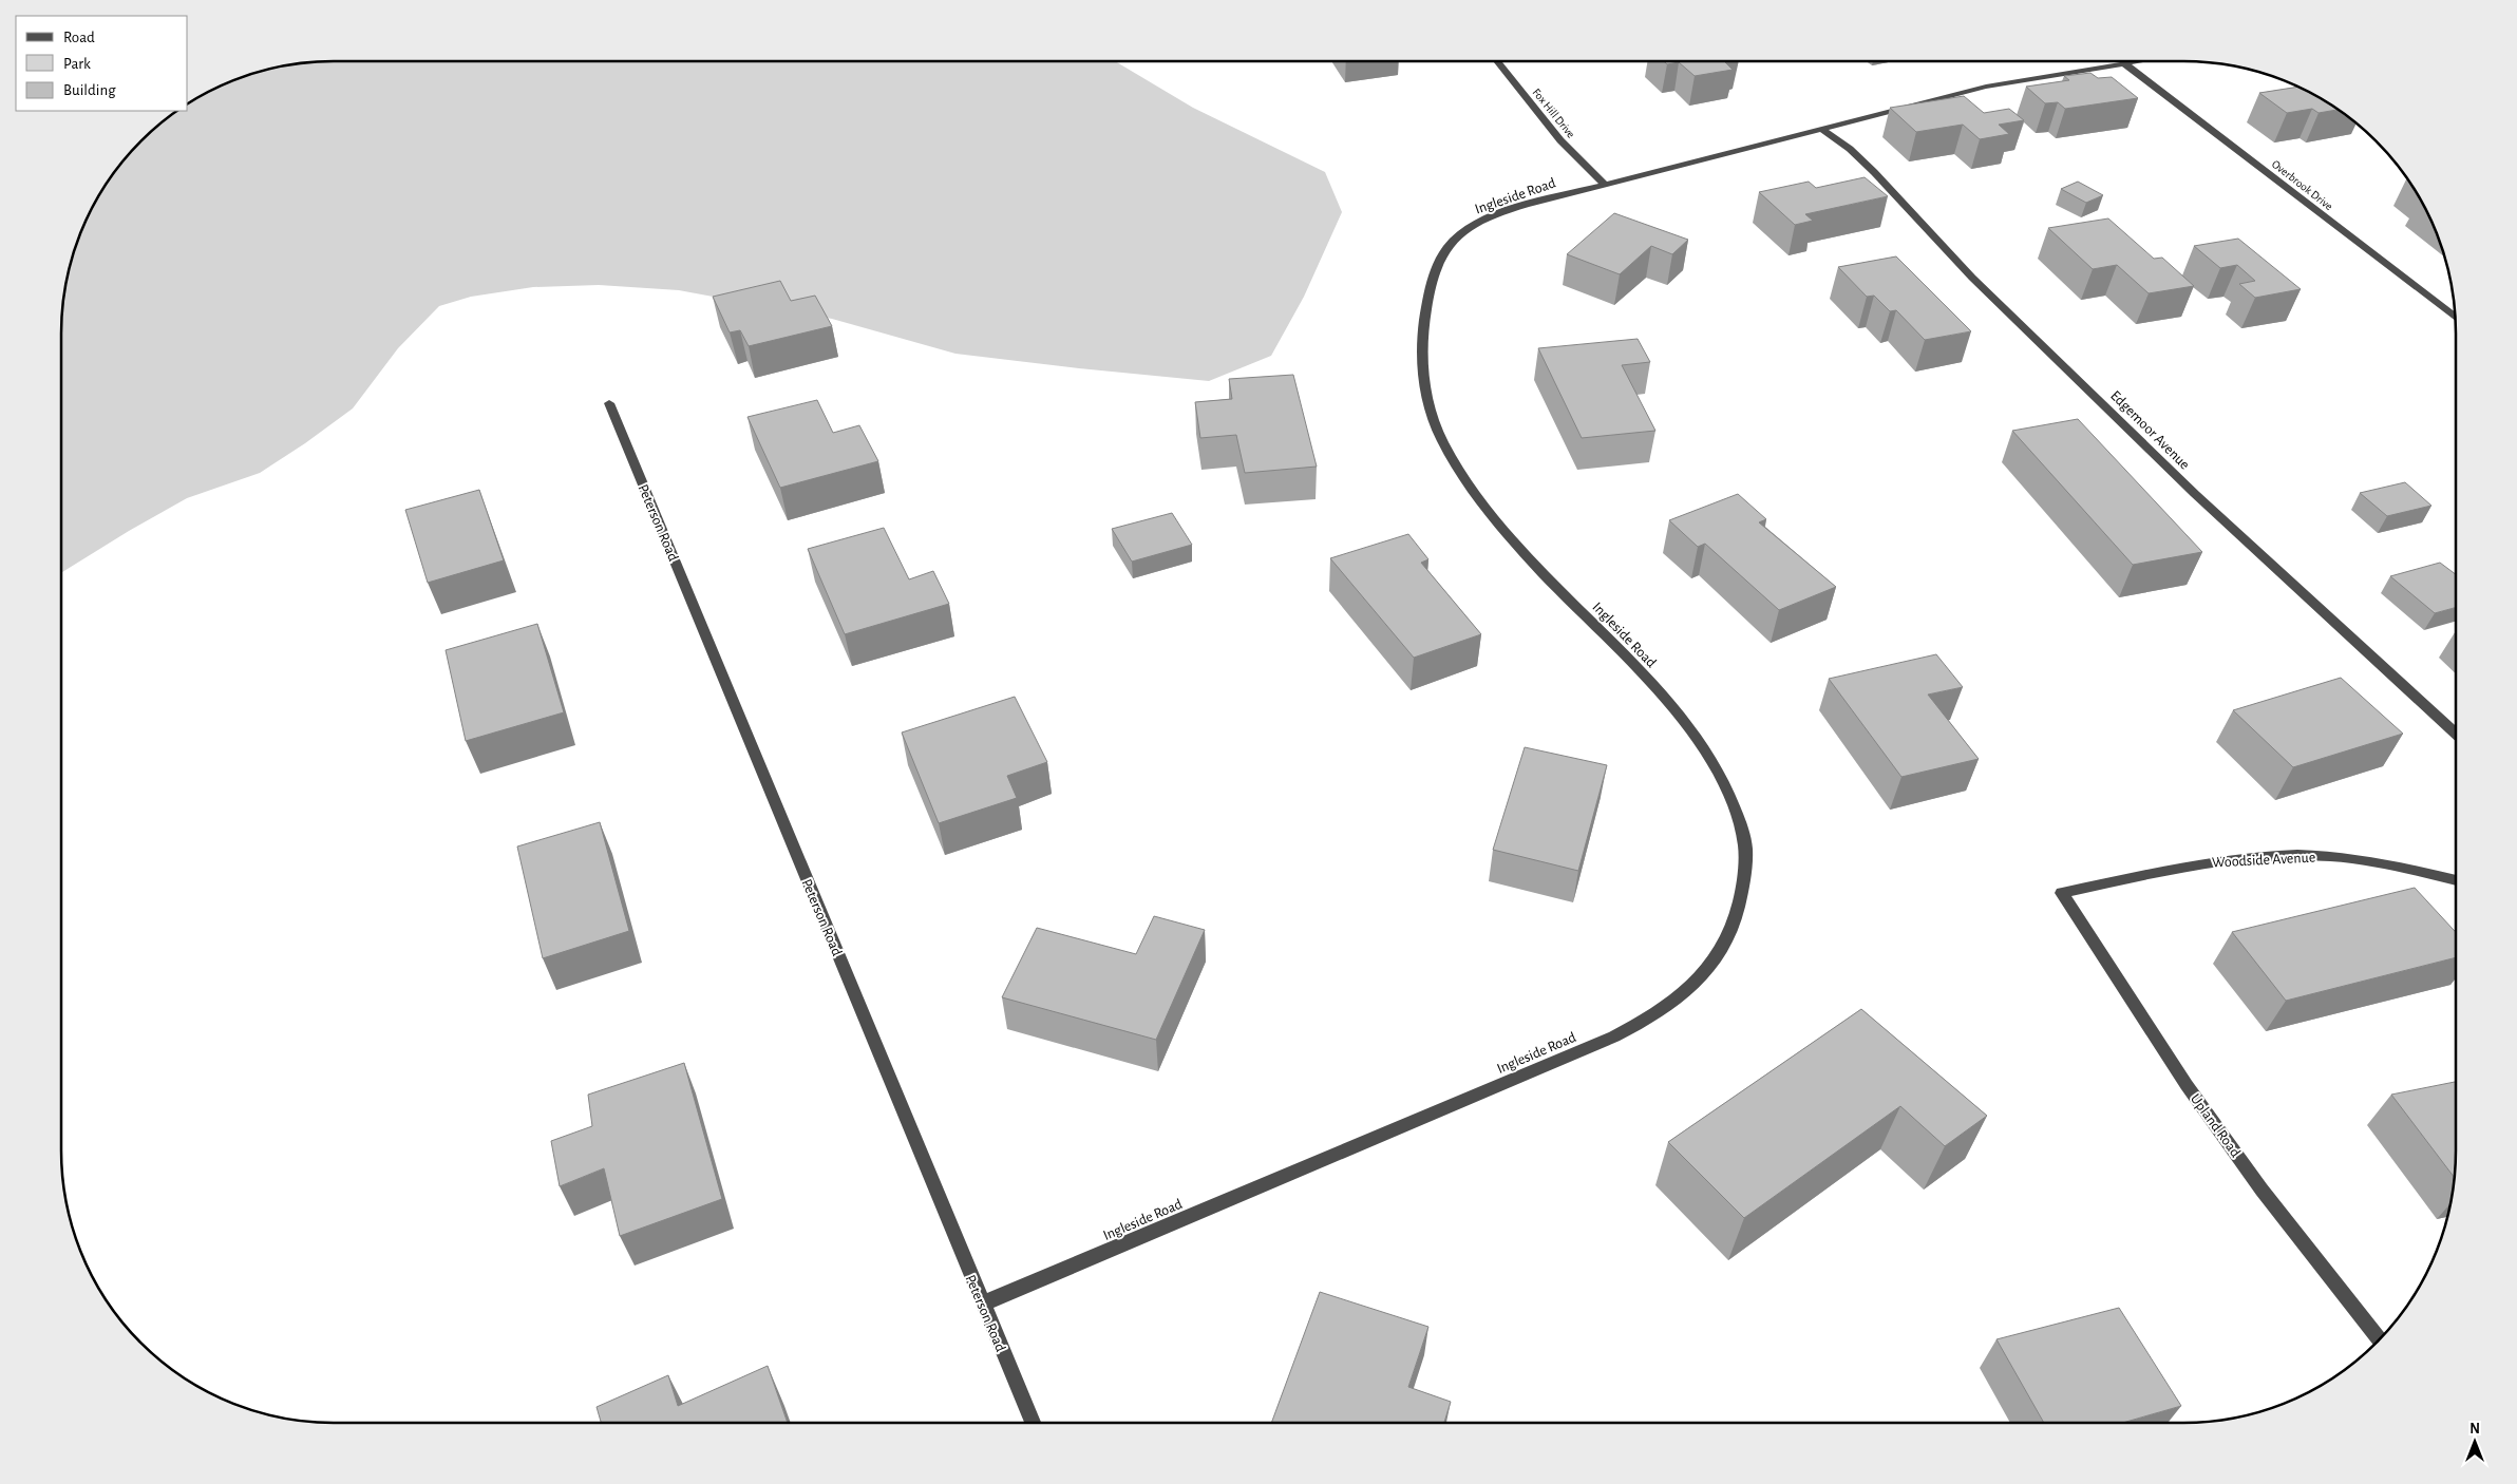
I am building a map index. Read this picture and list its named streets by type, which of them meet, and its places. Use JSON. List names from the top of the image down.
{
  "streets": {
    "street": [
      "Fox Hill Drive",
      "Overbrook Drive",
      "Ingleside Road",
      "Edgemoor Avenue",
      "Peterson Road",
      "Woodside Avenue",
      "Upland Road"
    ]
  },
  "crossings": [
    ["Fox Hill Drive", "Ingleside Road"],
    ["Overbrook Drive", "Ingleside Road"],
    ["Ingleside Road", "Edgemoor Avenue"],
    ["Ingleside Road", "Peterson Road"],
    ["Woodside Avenue", "Upland Road"]
  ],
  "legend": ["Road", "Park", "Building"],
  "north": "top"
}
